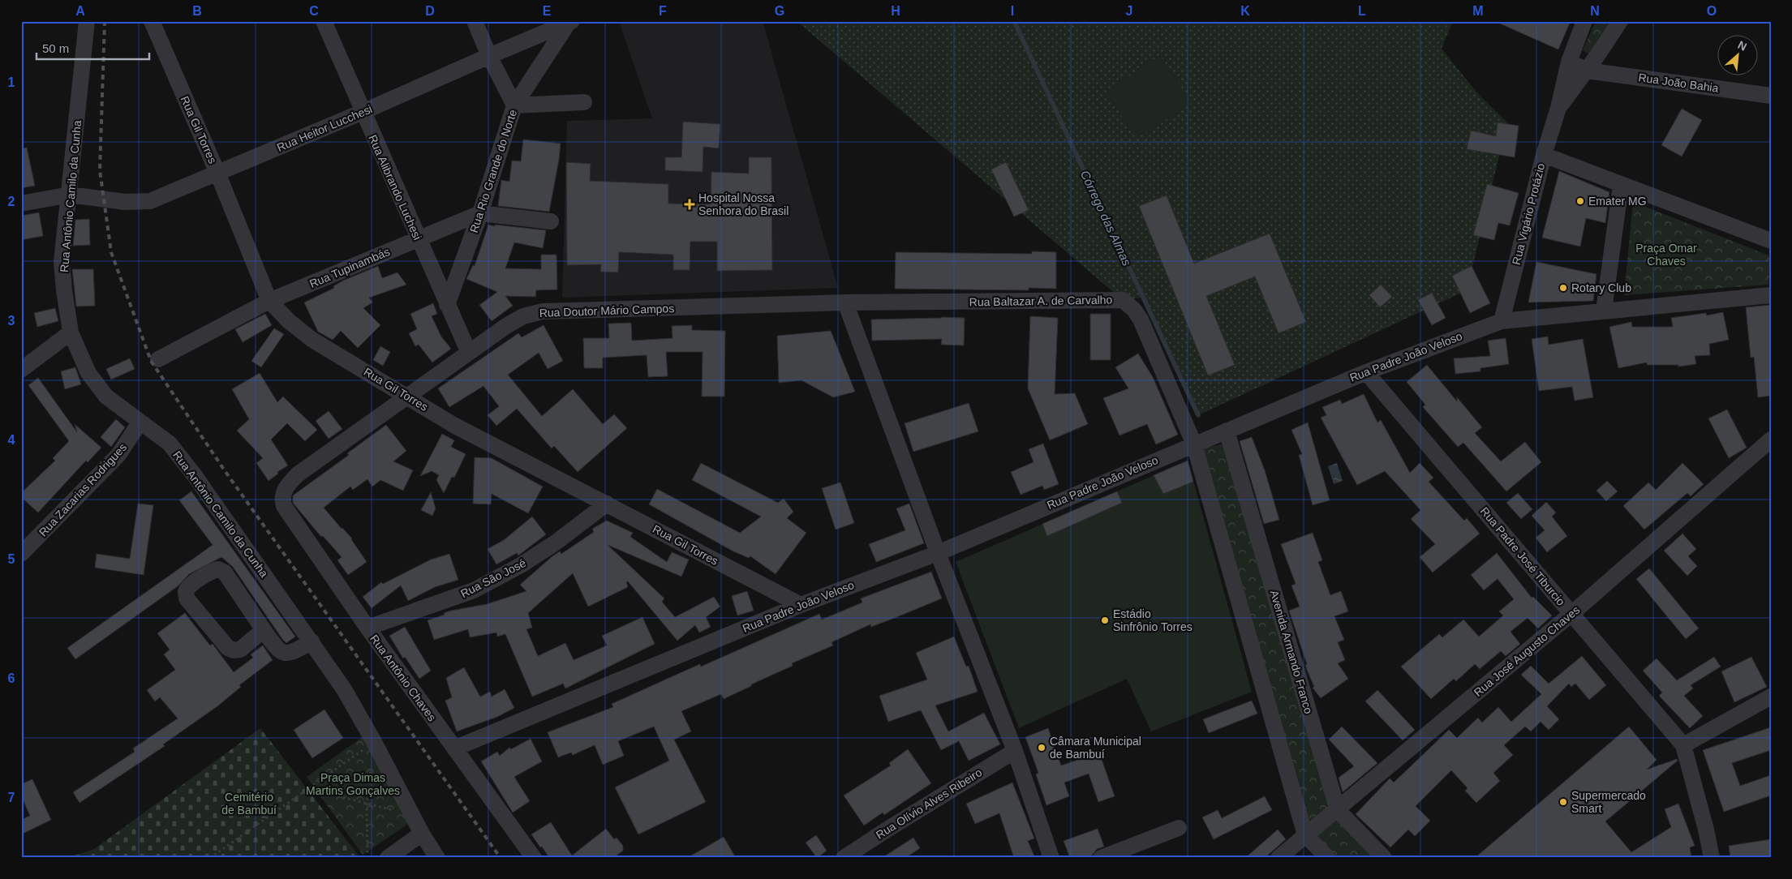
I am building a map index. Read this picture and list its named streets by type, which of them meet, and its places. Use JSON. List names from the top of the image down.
{
  "streets": {
    "street": [
      "Rua João Bahia",
      "Rua Heitor Lucchesi",
      "Rua Gil Torres",
      "Rua Rio Grande do Norte",
      "Rua Alibrando Luchesi",
      "Rua Antônio Camilo da Cunha",
      "Rua Vigário Protázio",
      "Rua Tupinambás",
      "Rua Baltazar A. de Carvalho",
      "Rua Doutor Mário Campos",
      "Rua Padre João Veloso",
      "Rua Zacarias Rodrigues",
      "Rua Padre José Tiburcio",
      "Rua São José",
      "Rua José Augusto Chaves",
      "Avenida Armando Franco",
      "Rua Antônio Chaves",
      "Rua Olívio Alves Ribeiro"
    ]
  },
  "crossings": [
    ["Rua João Bahia", "Rua Vigário Protázio"],
    ["Rua Heitor Lucchesi", "Rua Gil Torres"],
    ["Rua Heitor Lucchesi", "Rua Rio Grande do Norte"],
    ["Rua Heitor Lucchesi", "Rua Alibrando Luchesi"],
    ["Rua Heitor Lucchesi", "Rua Antônio Camilo da Cunha"],
    ["Rua Gil Torres", "Rua Tupinambás"],
    ["Rua Gil Torres", "Rua Doutor Mário Campos"],
    ["Rua Gil Torres", "Rua Padre João Veloso"],
    ["Rua Gil Torres", "Rua São José"],
    ["Rua Rio Grande do Norte", "Rua Alibrando Luchesi"],
    ["Rua Rio Grande do Norte", "Rua Tupinambás"],
    ["Rua Alibrando Luchesi", "Rua Tupinambás"],
    ["Rua Alibrando Luchesi", "Rua Doutor Mário Campos"],
    ["Rua Antônio Camilo da Cunha", "Rua Zacarias Rodrigues"],
    ["Rua Vigário Protázio", "Rua Padre João Veloso"],
    ["Rua Baltazar A. de Carvalho", "Rua Doutor Mário Campos"],
    ["Rua Baltazar A. de Carvalho", "Rua Padre João Veloso"],
    ["Rua Doutor Mário Campos", "Rua Antônio Chaves"],
    ["Rua Padre João Veloso", "Rua Padre José Tiburcio"],
    ["Rua Padre João Veloso", "Avenida Armando Franco"],
    ["Rua Padre João Veloso", "Rua Antônio Chaves"],
    ["Rua Padre José Tiburcio", "Rua José Augusto Chaves"],
    ["Rua São José", "Rua Antônio Chaves"],
    ["Rua José Augusto Chaves", "Avenida Armando Franco"]
  ],
  "water": ["Córrego das Almas"],
  "parks": ["Praça Omar Chaves", "Praça Dimas Martins Gonçalves", "Cemitério de Bambuí"],
  "places": {
    "other": [
      "Emater MG",
      "Rotary Club",
      "Estádio Sinfrônio Torres",
      "Câmara Municipal de Bambuí",
      "Supermercado Smart"
    ],
    "health": ["Hospital Nossa Senhora do Brasil"]
  },
  "scale_bar": "50 m",
  "north": "top right",
  "grid": {
    "columns": [
      "A",
      "B",
      "C",
      "D",
      "E",
      "F",
      "G",
      "H",
      "I",
      "J",
      "K",
      "L",
      "M",
      "N",
      "O"
    ],
    "rows": [
      "1",
      "2",
      "3",
      "4",
      "5",
      "6",
      "7"
    ]
  }
}
